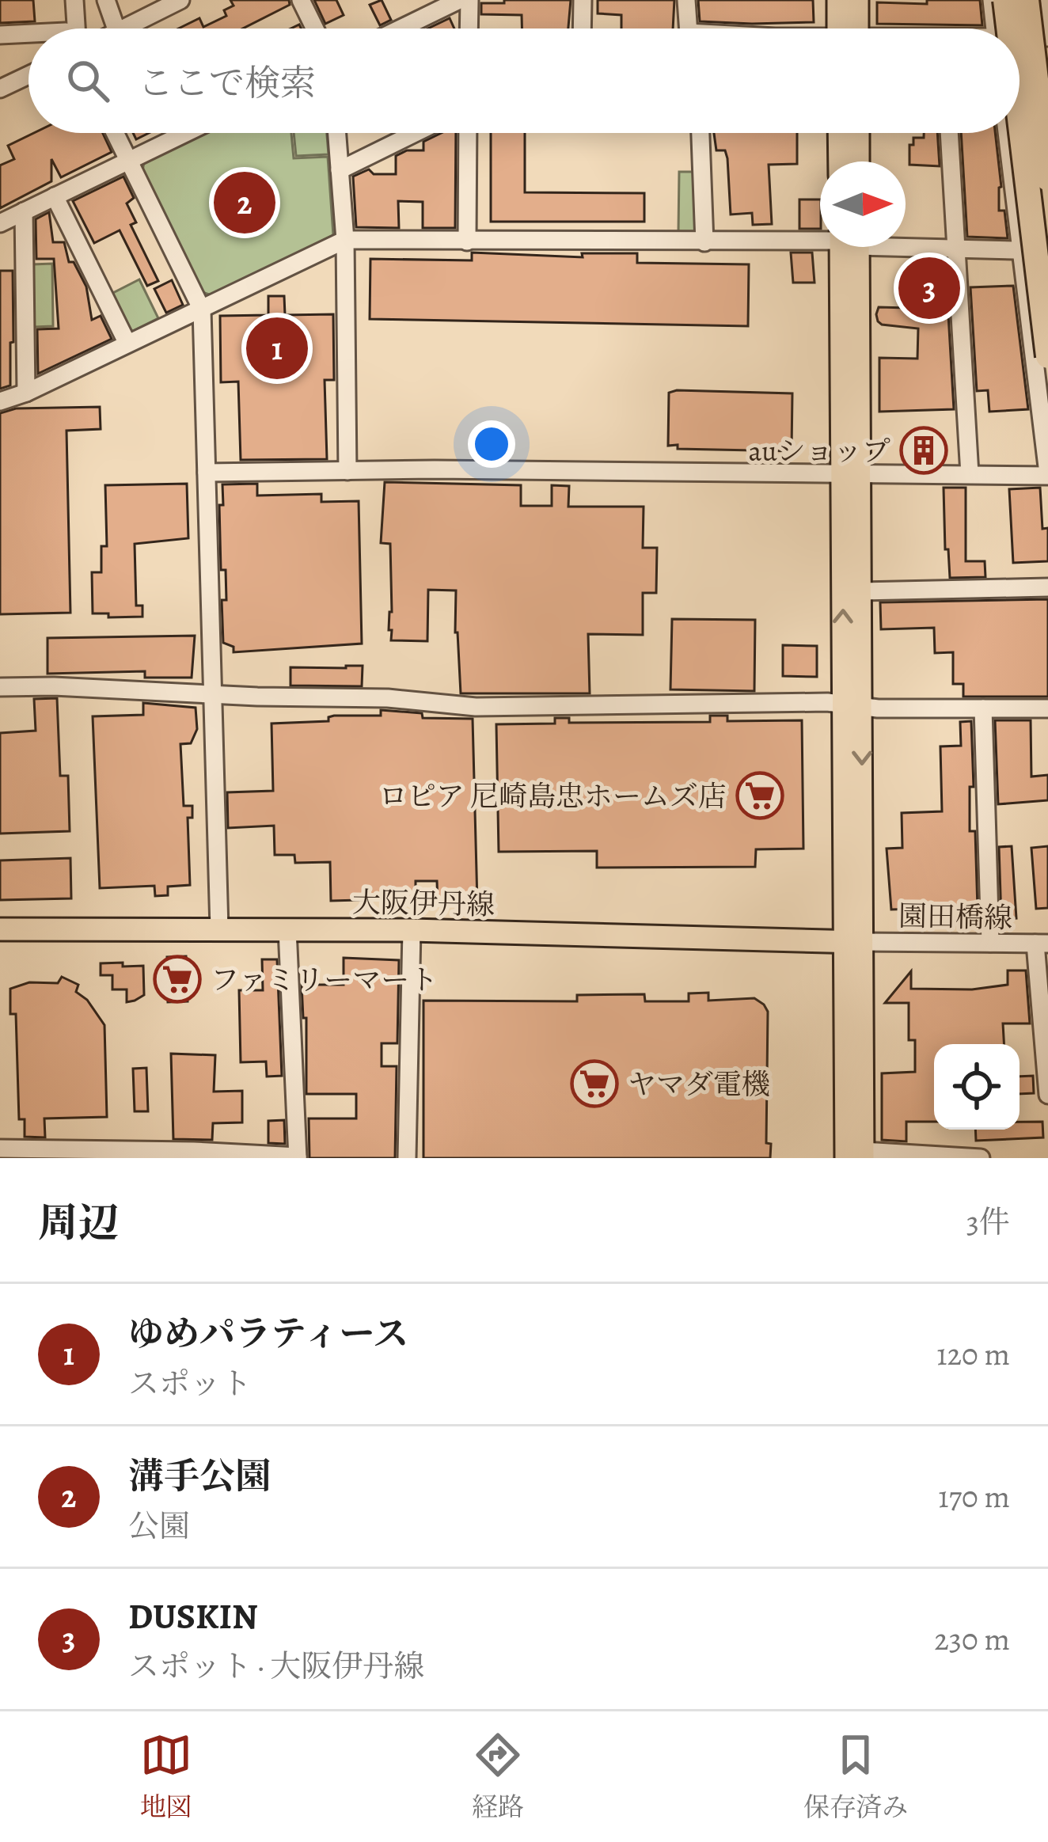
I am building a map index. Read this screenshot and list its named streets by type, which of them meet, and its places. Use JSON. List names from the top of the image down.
{
  "streets": {
    "main road": ["大阪伊丹線"],
    "street": ["園田橋線"]
  },
  "crossings": [
    ["大阪伊丹線", "園田橋線"]
  ],
  "places": {
    "building": ["auショップ"],
    "supermarket": ["ロピア 尼崎島忠ホームズ店", "ファミリーマート", "ヤマダ電機"]
  },
  "north": "right",
  "page": {
    "search": "ここで検索",
    "pins": ["2", "3", "1"],
    "heading": ["周辺", "3件"],
    "list": [
      {
        "mark": "1",
        "name": "ゆめパラティース",
        "note": "スポット",
        "value": "120 m"
      },
      {
        "mark": "2",
        "name": "溝手公園",
        "note": "公園",
        "value": "170 m"
      },
      {
        "mark": "3",
        "name": "DUSKIN",
        "note": "スポット · 大阪伊丹線",
        "value": "230 m"
      }
    ],
    "nav": ["地図", "経路", "保存済み"]
  }
}
